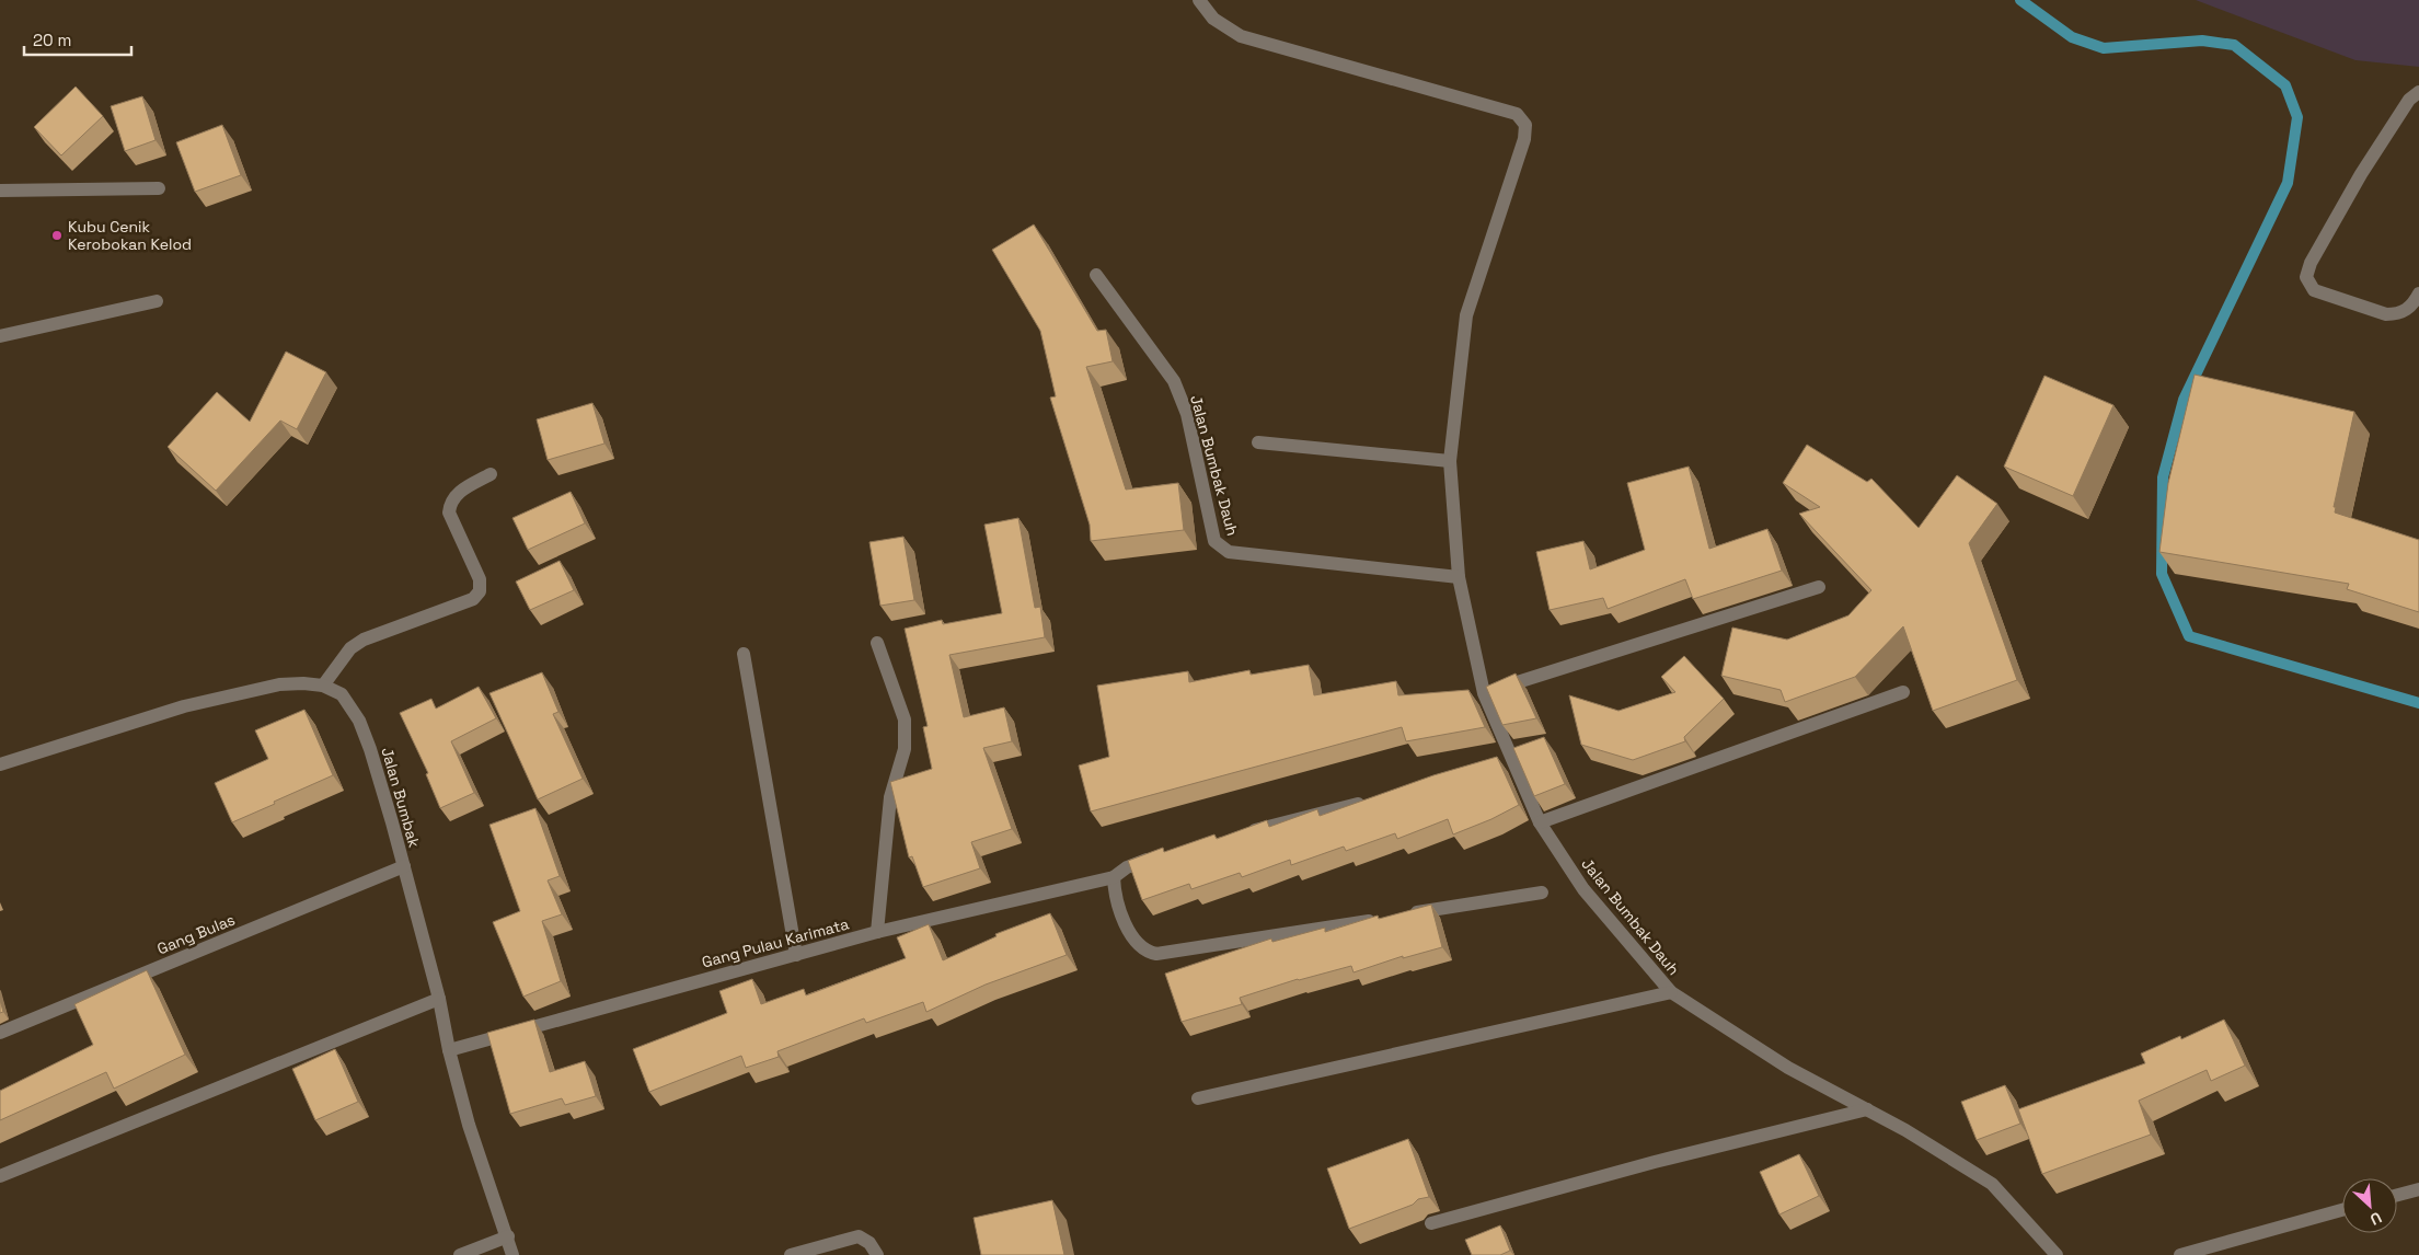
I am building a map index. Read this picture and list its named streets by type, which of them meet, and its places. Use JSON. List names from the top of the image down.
{
  "streets": {
    "street": [
      "Jalan Bumbak Dauh",
      "Jalan Bumbak",
      "Gang Bulas",
      "Gang Pulau Karimata"
    ]
  },
  "crossings": [
    ["Jalan Bumbak", "Gang Bulas"],
    ["Jalan Bumbak", "Gang Pulau Karimata"]
  ],
  "places": ["Kubu Cenik Kerobokan Kelod"],
  "scale_bar": "20 m",
  "north": "bottom right"
}
